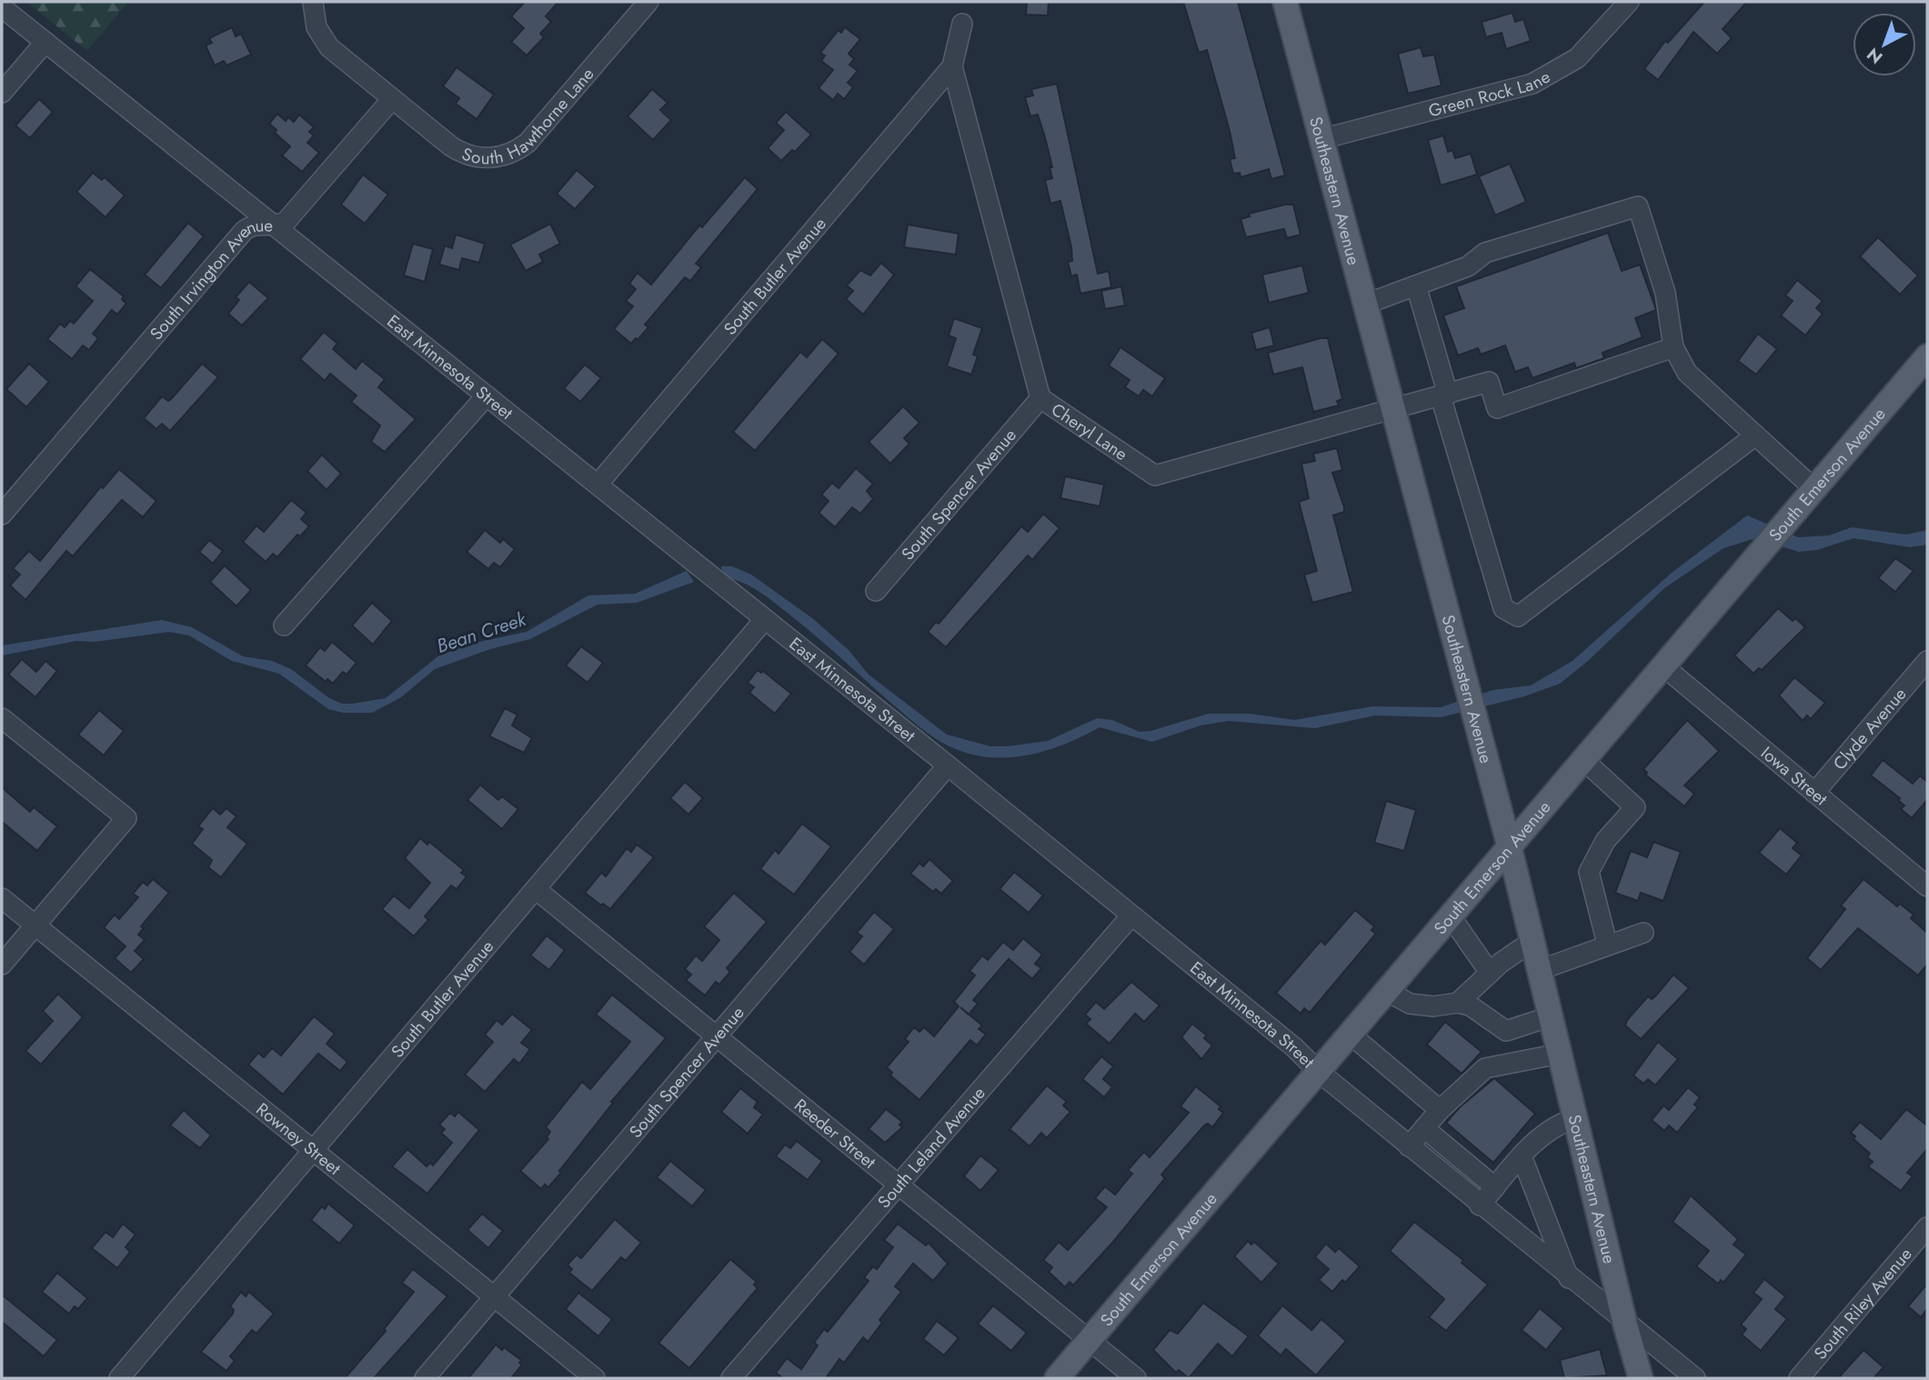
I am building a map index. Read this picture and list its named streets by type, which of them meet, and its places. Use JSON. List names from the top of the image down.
{
  "streets": {
    "main road": ["Southeastern Avenue", "South Emerson Avenue"],
    "street": [
      "Green Rock Lane",
      "South Hawthorne Lane",
      "South Butler Avenue",
      "South Irvington Avenue",
      "East Minnesota Street",
      "Cheryl Lane",
      "South Spencer Avenue",
      "Clyde Avenue",
      "Iowa Street",
      "Reeder Street",
      "Rowney Street",
      "South Leland Avenue",
      "South Riley Avenue"
    ]
  },
  "crossings": [
    ["Green Rock Lane", "Southeastern Avenue"],
    ["South Hawthorne Lane", "South Irvington Avenue"],
    ["Southeastern Avenue", "East Minnesota Street"],
    ["Southeastern Avenue", "Cheryl Lane"],
    ["Southeastern Avenue", "South Emerson Avenue"],
    ["South Butler Avenue", "East Minnesota Street"],
    ["South Butler Avenue", "Cheryl Lane"],
    ["South Butler Avenue", "Reeder Street"],
    ["South Butler Avenue", "Rowney Street"],
    ["South Irvington Avenue", "East Minnesota Street"],
    ["East Minnesota Street", "South Emerson Avenue"],
    ["East Minnesota Street", "South Spencer Avenue"],
    ["East Minnesota Street", "South Leland Avenue"],
    ["Cheryl Lane", "South Spencer Avenue"],
    ["South Emerson Avenue", "Iowa Street"],
    ["South Emerson Avenue", "Reeder Street"],
    ["South Spencer Avenue", "Reeder Street"],
    ["South Spencer Avenue", "Rowney Street"],
    ["Clyde Avenue", "Iowa Street"],
    ["Reeder Street", "South Leland Avenue"]
  ],
  "water": ["Bean Creek"],
  "north": "bottom left"
}
